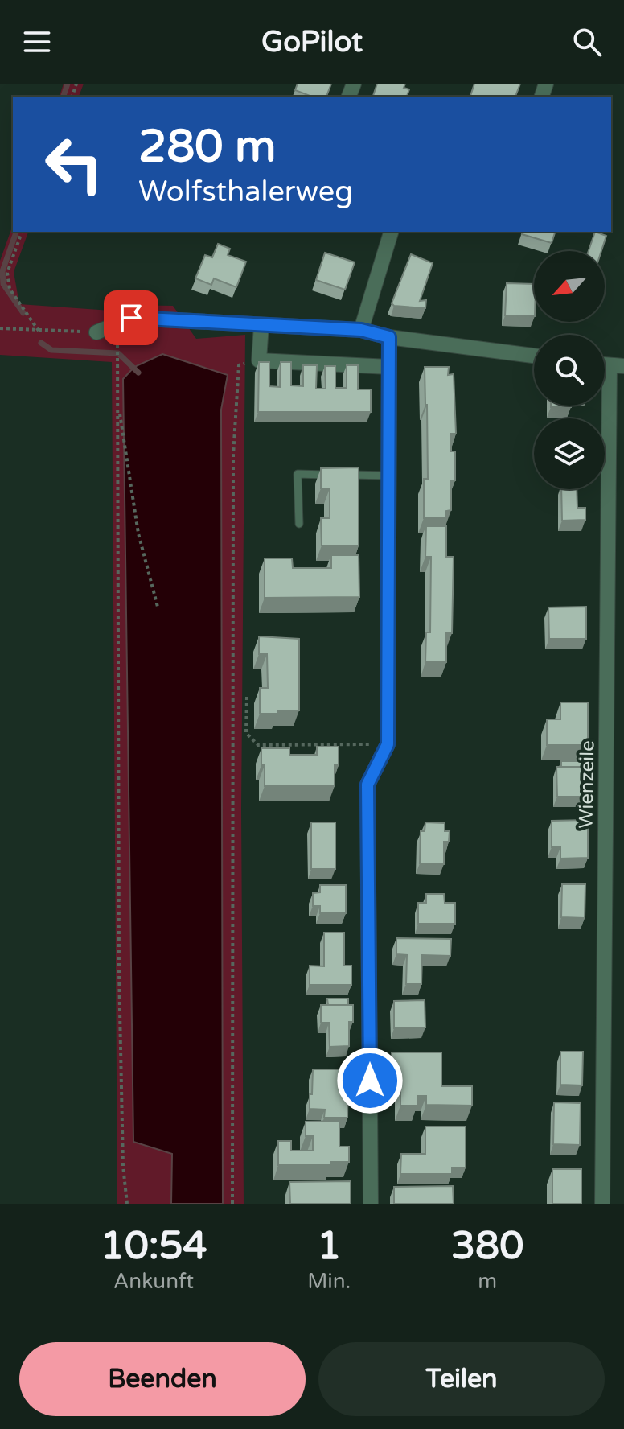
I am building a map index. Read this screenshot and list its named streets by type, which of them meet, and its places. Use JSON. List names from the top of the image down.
{
  "streets": {
    "street": ["Wienzeile"]
  },
  "north": "bottom left",
  "page": {
    "header": "GoPilot",
    "turn": ["280 m", "Wolfsthalerweg"],
    "eta": [
      "10:54",
      "Ankunft",
      "1",
      "Min.",
      "380",
      "m"
    ],
    "buttons": ["Beenden", "Teilen"]
  }
}
